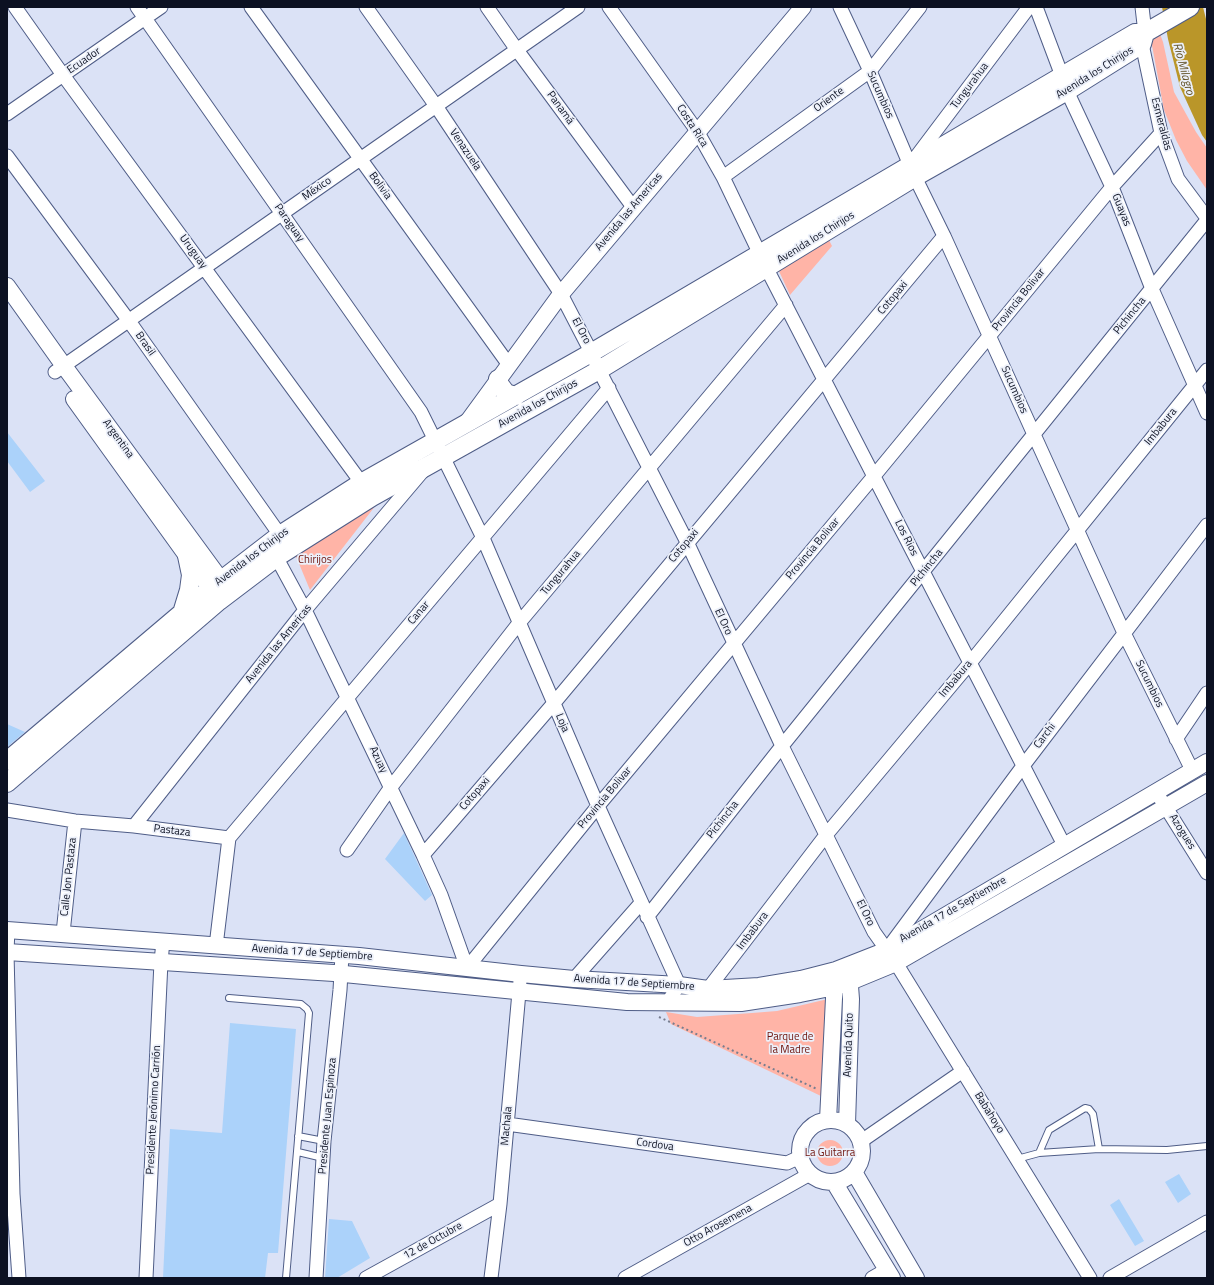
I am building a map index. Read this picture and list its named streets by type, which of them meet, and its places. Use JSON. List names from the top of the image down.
{
  "streets": {
    "main road": ["Avenida los Chirijos"],
    "street": [
      "Ecuador",
      "Tungurahua",
      "Sucumbios",
      "Oriente",
      "Panamá",
      "Esmeraldas",
      "Costa Rica",
      "Venazuela",
      "Bolivia",
      "México",
      "Guayas",
      "Avenida las Americas",
      "Paraguay",
      "Uruguay",
      "Cotopaxi",
      "Provincia Bolivar",
      "Pichincha",
      "El Oro",
      "Brasil",
      "Imbabura",
      "Argentina",
      "Los Rios",
      "Canar",
      "Loja",
      "Carchi",
      "Azuay",
      "Pastaza",
      "Azogues",
      "Calle Jon Pastaza",
      "Avenida 17 de Septiembre",
      "Avenida Quito",
      "Presidente Jerónimo Carrión",
      "Babahoyo",
      "Presidente Juan Espinoza",
      "Machala",
      "Cordova",
      "Otto Arosemena",
      "12 de Octubre"
    ]
  },
  "crossings": [
    ["Ecuador", "Paraguay"],
    ["Ecuador", "Uruguay"],
    ["Avenida los Chirijos", "Tungurahua"],
    ["Avenida los Chirijos", "Sucumbios"],
    ["Avenida los Chirijos", "Esmeraldas"],
    ["Avenida los Chirijos", "Costa Rica"],
    ["Avenida los Chirijos", "Guayas"],
    ["Avenida los Chirijos", "Avenida las Americas"],
    ["Avenida los Chirijos", "Paraguay"],
    ["Avenida los Chirijos", "Uruguay"],
    ["Avenida los Chirijos", "El Oro"],
    ["Avenida los Chirijos", "Brasil"],
    ["Avenida los Chirijos", "Argentina"],
    ["Avenida los Chirijos", "Los Rios"],
    ["Avenida los Chirijos", "Loja"],
    ["Avenida los Chirijos", "Azuay"],
    ["Tungurahua", "Sucumbios"],
    ["Tungurahua", "El Oro"],
    ["Tungurahua", "Los Rios"],
    ["Tungurahua", "Loja"],
    ["Tungurahua", "Azuay"],
    ["Sucumbios", "Oriente"],
    ["Sucumbios", "Cotopaxi"],
    ["Sucumbios", "Provincia Bolivar"],
    ["Sucumbios", "Pichincha"],
    ["Sucumbios", "Imbabura"],
    ["Sucumbios", "Carchi"],
    ["Sucumbios", "Avenida 17 de Septiembre"],
    ["Oriente", "Costa Rica"],
    ["Panamá", "México"],
    ["Panamá", "Avenida las Americas"],
    ["Esmeraldas", "Provincia Bolivar"],
    ["Esmeraldas", "Pichincha"],
    ["Costa Rica", "Avenida las Americas"],
    ["Costa Rica", "Los Rios"],
    ["Venazuela", "México"],
    ["Venazuela", "Avenida las Americas"],
    ["Venazuela", "El Oro"],
    ["Bolivia", "México"],
    ["Bolivia", "Avenida las Americas"],
    ["México", "Paraguay"],
    ["México", "Uruguay"],
    ["México", "Brasil"],
    ["México", "Argentina"],
    ["Guayas", "Provincia Bolivar"],
    ["Guayas", "Pichincha"],
    ["Guayas", "Imbabura"],
    ["Avenida las Americas", "Paraguay"],
    ["Avenida las Americas", "El Oro"],
    ["Avenida las Americas", "Loja"],
    ["Avenida las Americas", "Azuay"],
    ["Avenida las Americas", "Pastaza"],
    ["Paraguay", "Loja"],
    ["Cotopaxi", "El Oro"],
    ["Cotopaxi", "Los Rios"],
    ["Cotopaxi", "Loja"],
    ["Cotopaxi", "Azuay"],
    ["Provincia Bolivar", "El Oro"],
    ["Provincia Bolivar", "Los Rios"],
    ["Provincia Bolivar", "Loja"],
    ["Provincia Bolivar", "Azuay"],
    ["Provincia Bolivar", "Avenida 17 de Septiembre"],
    ["Pichincha", "El Oro"],
    ["Pichincha", "Los Rios"],
    ["Pichincha", "Loja"],
    ["El Oro", "Imbabura"],
    ["El Oro", "Canar"],
    ["El Oro", "Carchi"],
    ["El Oro", "Avenida 17 de Septiembre"],
    ["El Oro", "Babahoyo"],
    ["Brasil", "Azuay"],
    ["Imbabura", "Los Rios"],
    ["Imbabura", "Avenida 17 de Septiembre"],
    ["Los Rios", "Carchi"],
    ["Los Rios", "Avenida 17 de Septiembre"],
    ["Canar", "Loja"],
    ["Canar", "Azuay"],
    ["Canar", "Pastaza"],
    ["Loja", "Avenida 17 de Septiembre"],
    ["Carchi", "Avenida 17 de Septiembre"],
    ["Carchi", "Babahoyo"],
    ["Azuay", "Avenida 17 de Septiembre"],
    ["Pastaza", "Calle Jon Pastaza"],
    ["Azogues", "Avenida 17 de Septiembre"],
    ["Calle Jon Pastaza", "Avenida 17 de Septiembre"],
    ["Avenida 17 de Septiembre", "Avenida Quito"],
    ["Avenida 17 de Septiembre", "Presidente Jerónimo Carrión"],
    ["Avenida 17 de Septiembre", "Babahoyo"],
    ["Avenida 17 de Septiembre", "Presidente Juan Espinoza"],
    ["Avenida 17 de Septiembre", "Machala"],
    ["Avenida Quito", "Cordova"],
    ["Avenida Quito", "Otto Arosemena"],
    ["Machala", "Cordova"],
    ["Machala", "12 de Octubre"],
    ["Cordova", "Otto Arosemena"]
  ],
  "water": ["Río Milagro"],
  "parks": ["Chirijos", "Parque de la Madre", "La Guitarra"]
}
